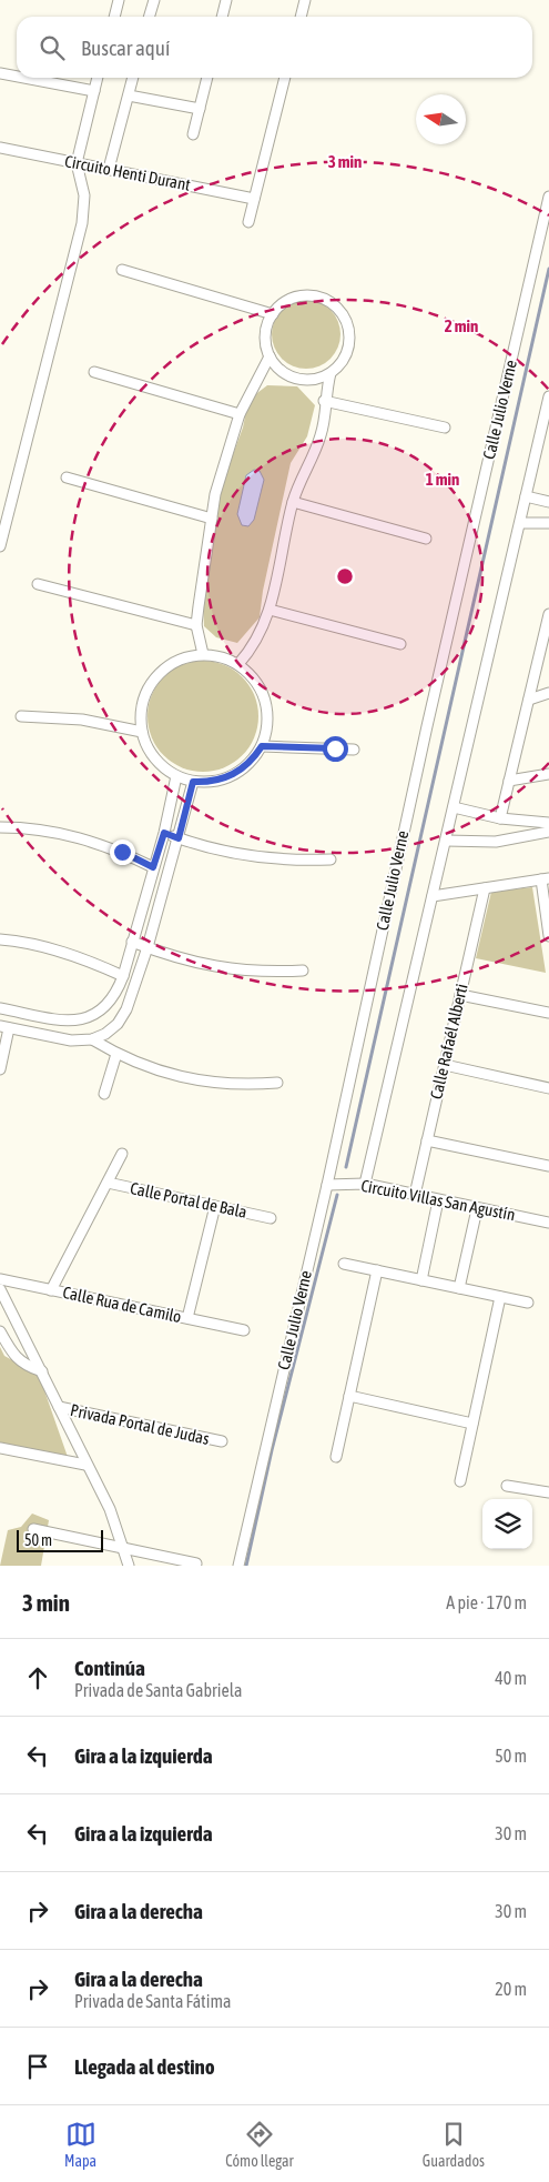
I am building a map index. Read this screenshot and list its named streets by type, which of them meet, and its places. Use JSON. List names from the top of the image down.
{
  "streets": {
    "street": [
      "Circuito Henti Durant",
      "Calle Julio Verne",
      "Calle Rafaél Alberti",
      "Calle Portal de Bala",
      "Circuito Villas San Agustín",
      "Calle Rua de Camilo",
      "Privada Portal de Judas"
    ]
  },
  "crossings": [
    ["Calle Julio Verne", "Circuito Villas San Agustín"],
    ["Calle Rafaél Alberti", "Circuito Villas San Agustín"]
  ],
  "scale_bar": "50 m",
  "north": "left",
  "page": {
    "search": "Buscar aquí",
    "scale": "50 m",
    "heading": ["3 min", "A pie · 170 m"],
    "list": [
      ["Continúa", "Privada de Santa Gabriela", "40 m"],
      ["Gira a la izquierda", "50 m"],
      ["Gira a la izquierda", "30 m"],
      ["Gira a la derecha", "30 m"],
      ["Gira a la derecha", "Privada de Santa Fátima", "20 m"],
      "Llegada al destino"
    ],
    "nav": ["Mapa", "Cómo llegar", "Guardados"]
  },
  "rings": ["3 min", "2 min", "1 min"]
}
